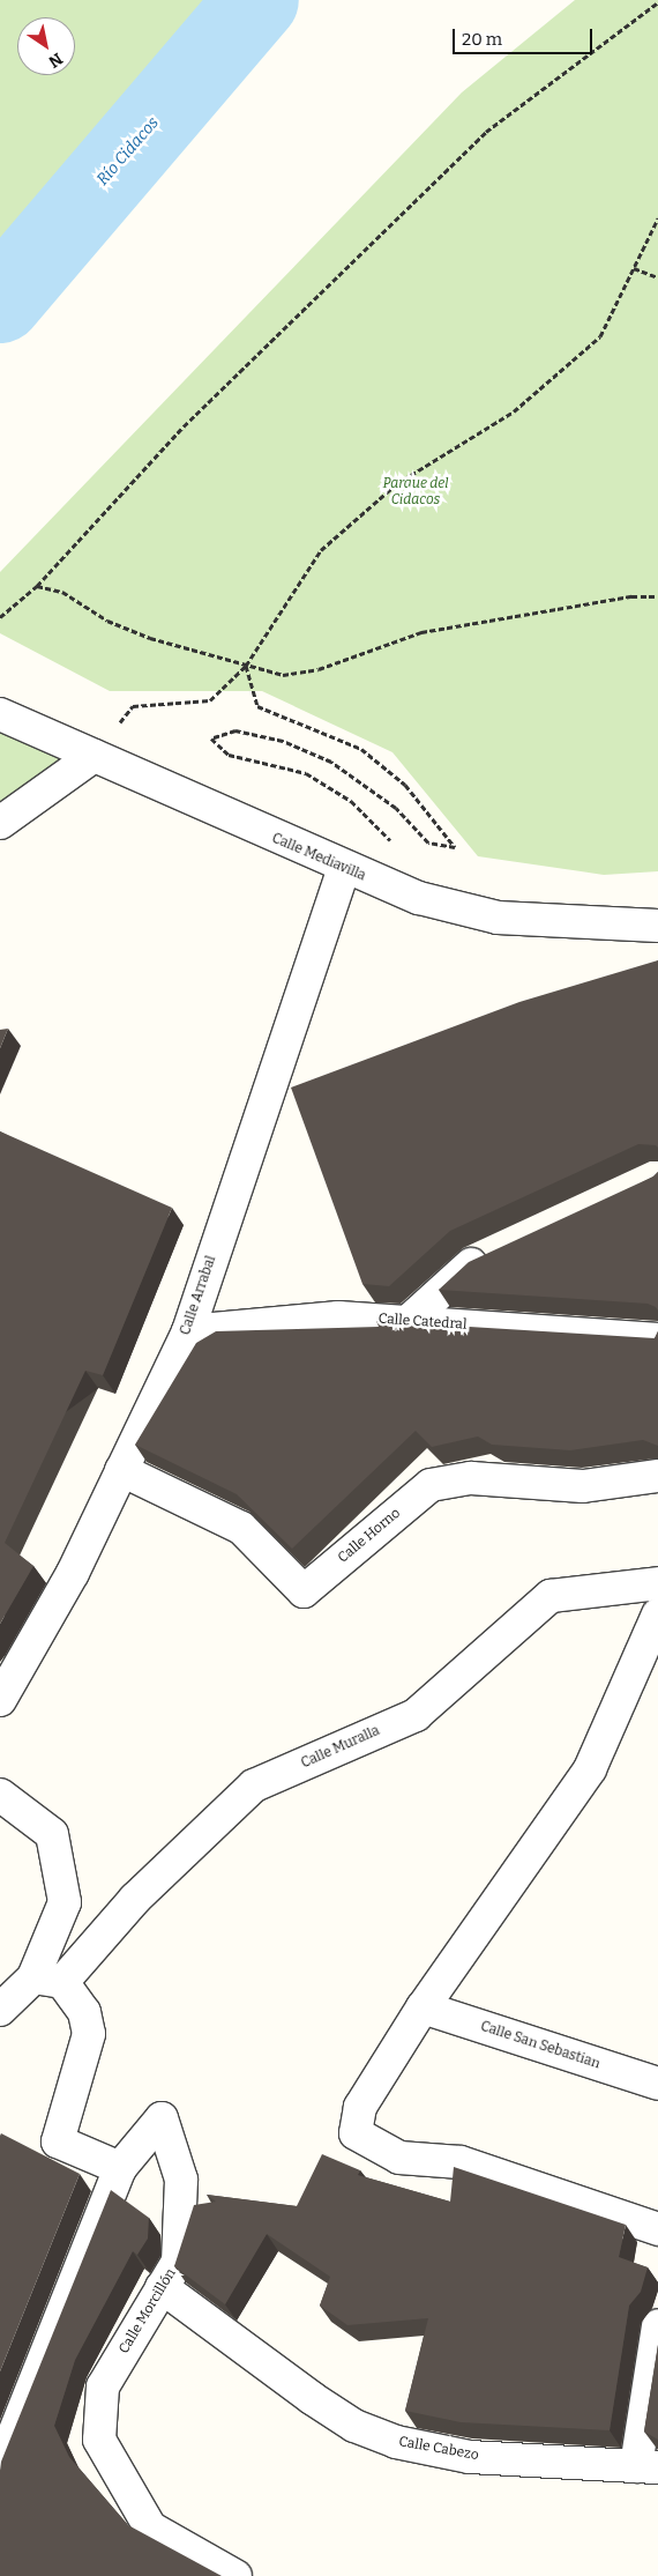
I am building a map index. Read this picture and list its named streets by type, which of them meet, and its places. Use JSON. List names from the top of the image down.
{
  "streets": {
    "street": [
      "Calle Mediavilla",
      "Calle Arrabal",
      "Calle Catedral",
      "Calle Horno",
      "Calle Muralla",
      "Calle San Sebastian",
      "Calle Morcillón",
      "Calle Cabezo"
    ]
  },
  "crossings": [
    ["Calle Mediavilla", "Calle Arrabal"],
    ["Calle Arrabal", "Calle Catedral"],
    ["Calle Arrabal", "Calle Horno"],
    ["Calle Morcillón", "Calle Cabezo"]
  ],
  "water": ["Río Cidacos"],
  "parks": ["Parque del Cidacos"],
  "scale_bar": "20 m",
  "north": "bottom right"
}
